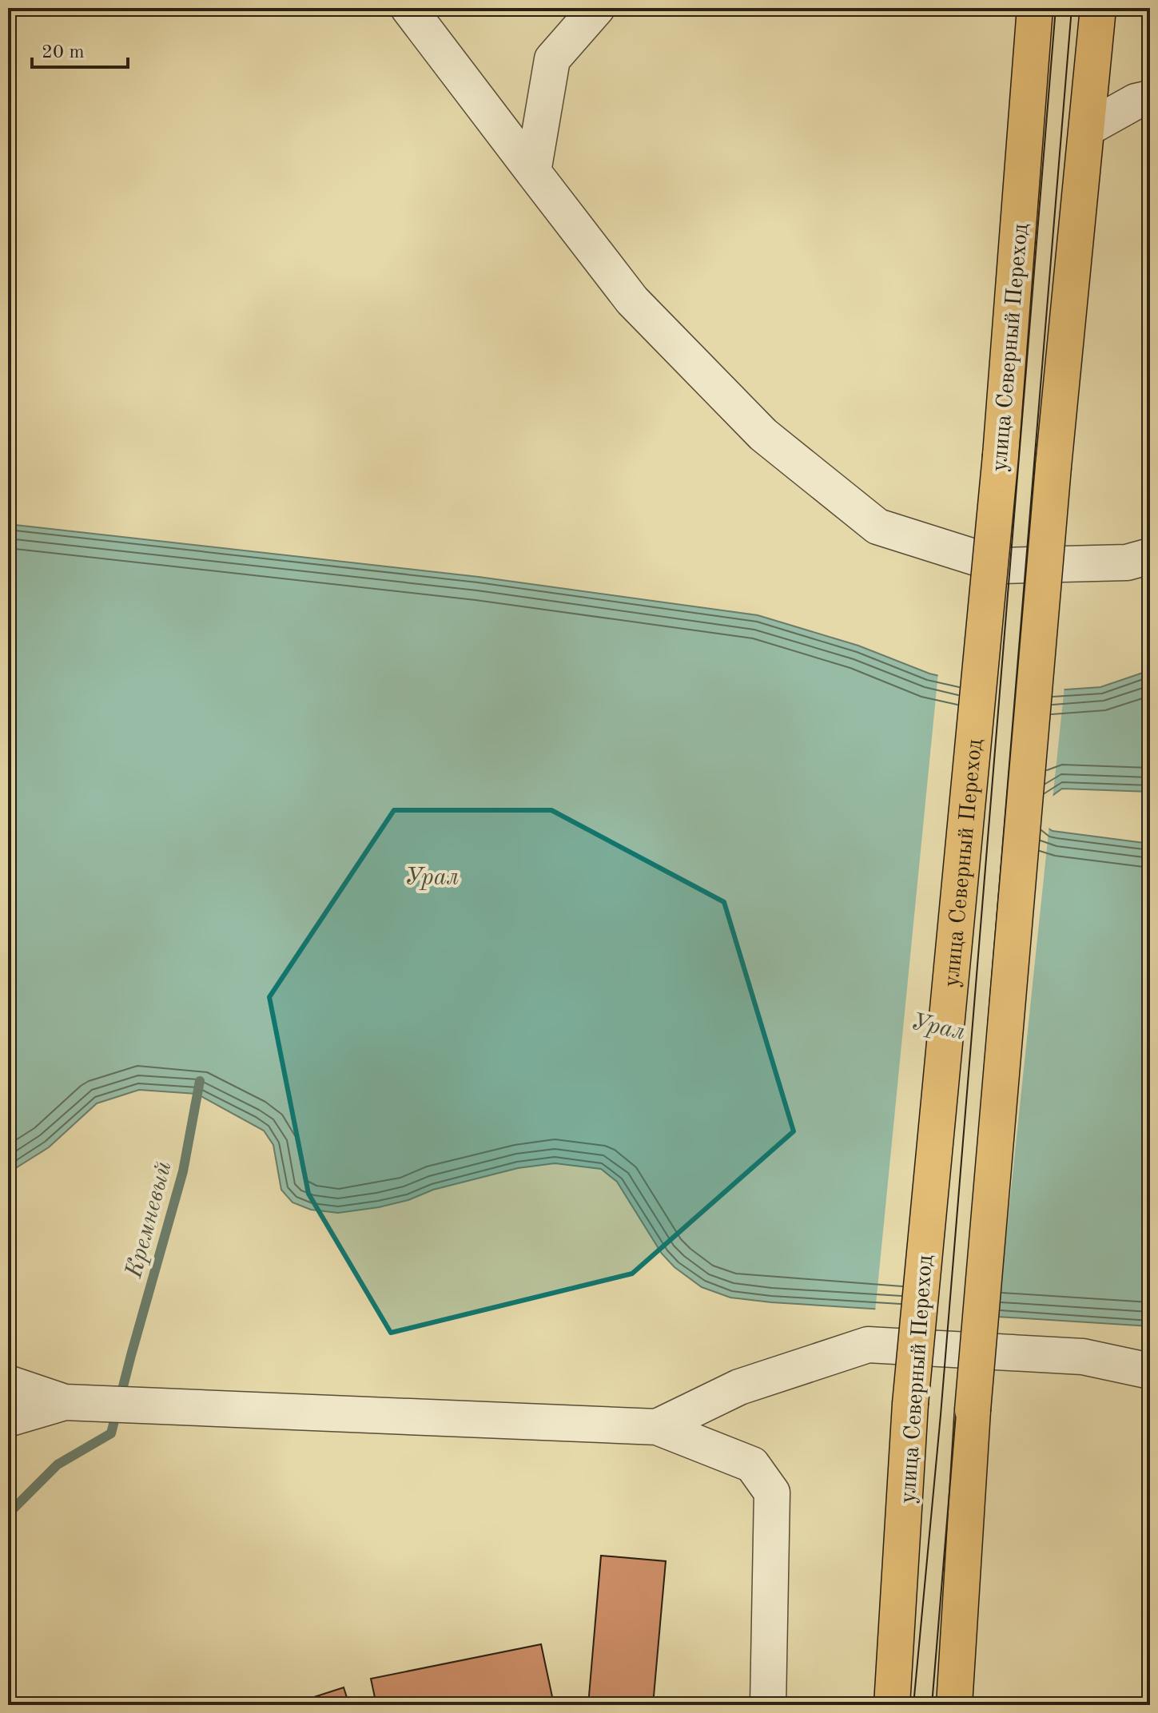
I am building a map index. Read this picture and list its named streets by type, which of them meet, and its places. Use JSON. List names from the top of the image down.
{
  "streets": {
    "main road": ["улица Северный Переход"]
  },
  "water": ["Урал", "Кремневый"],
  "scale_bar": "20 m"
}
